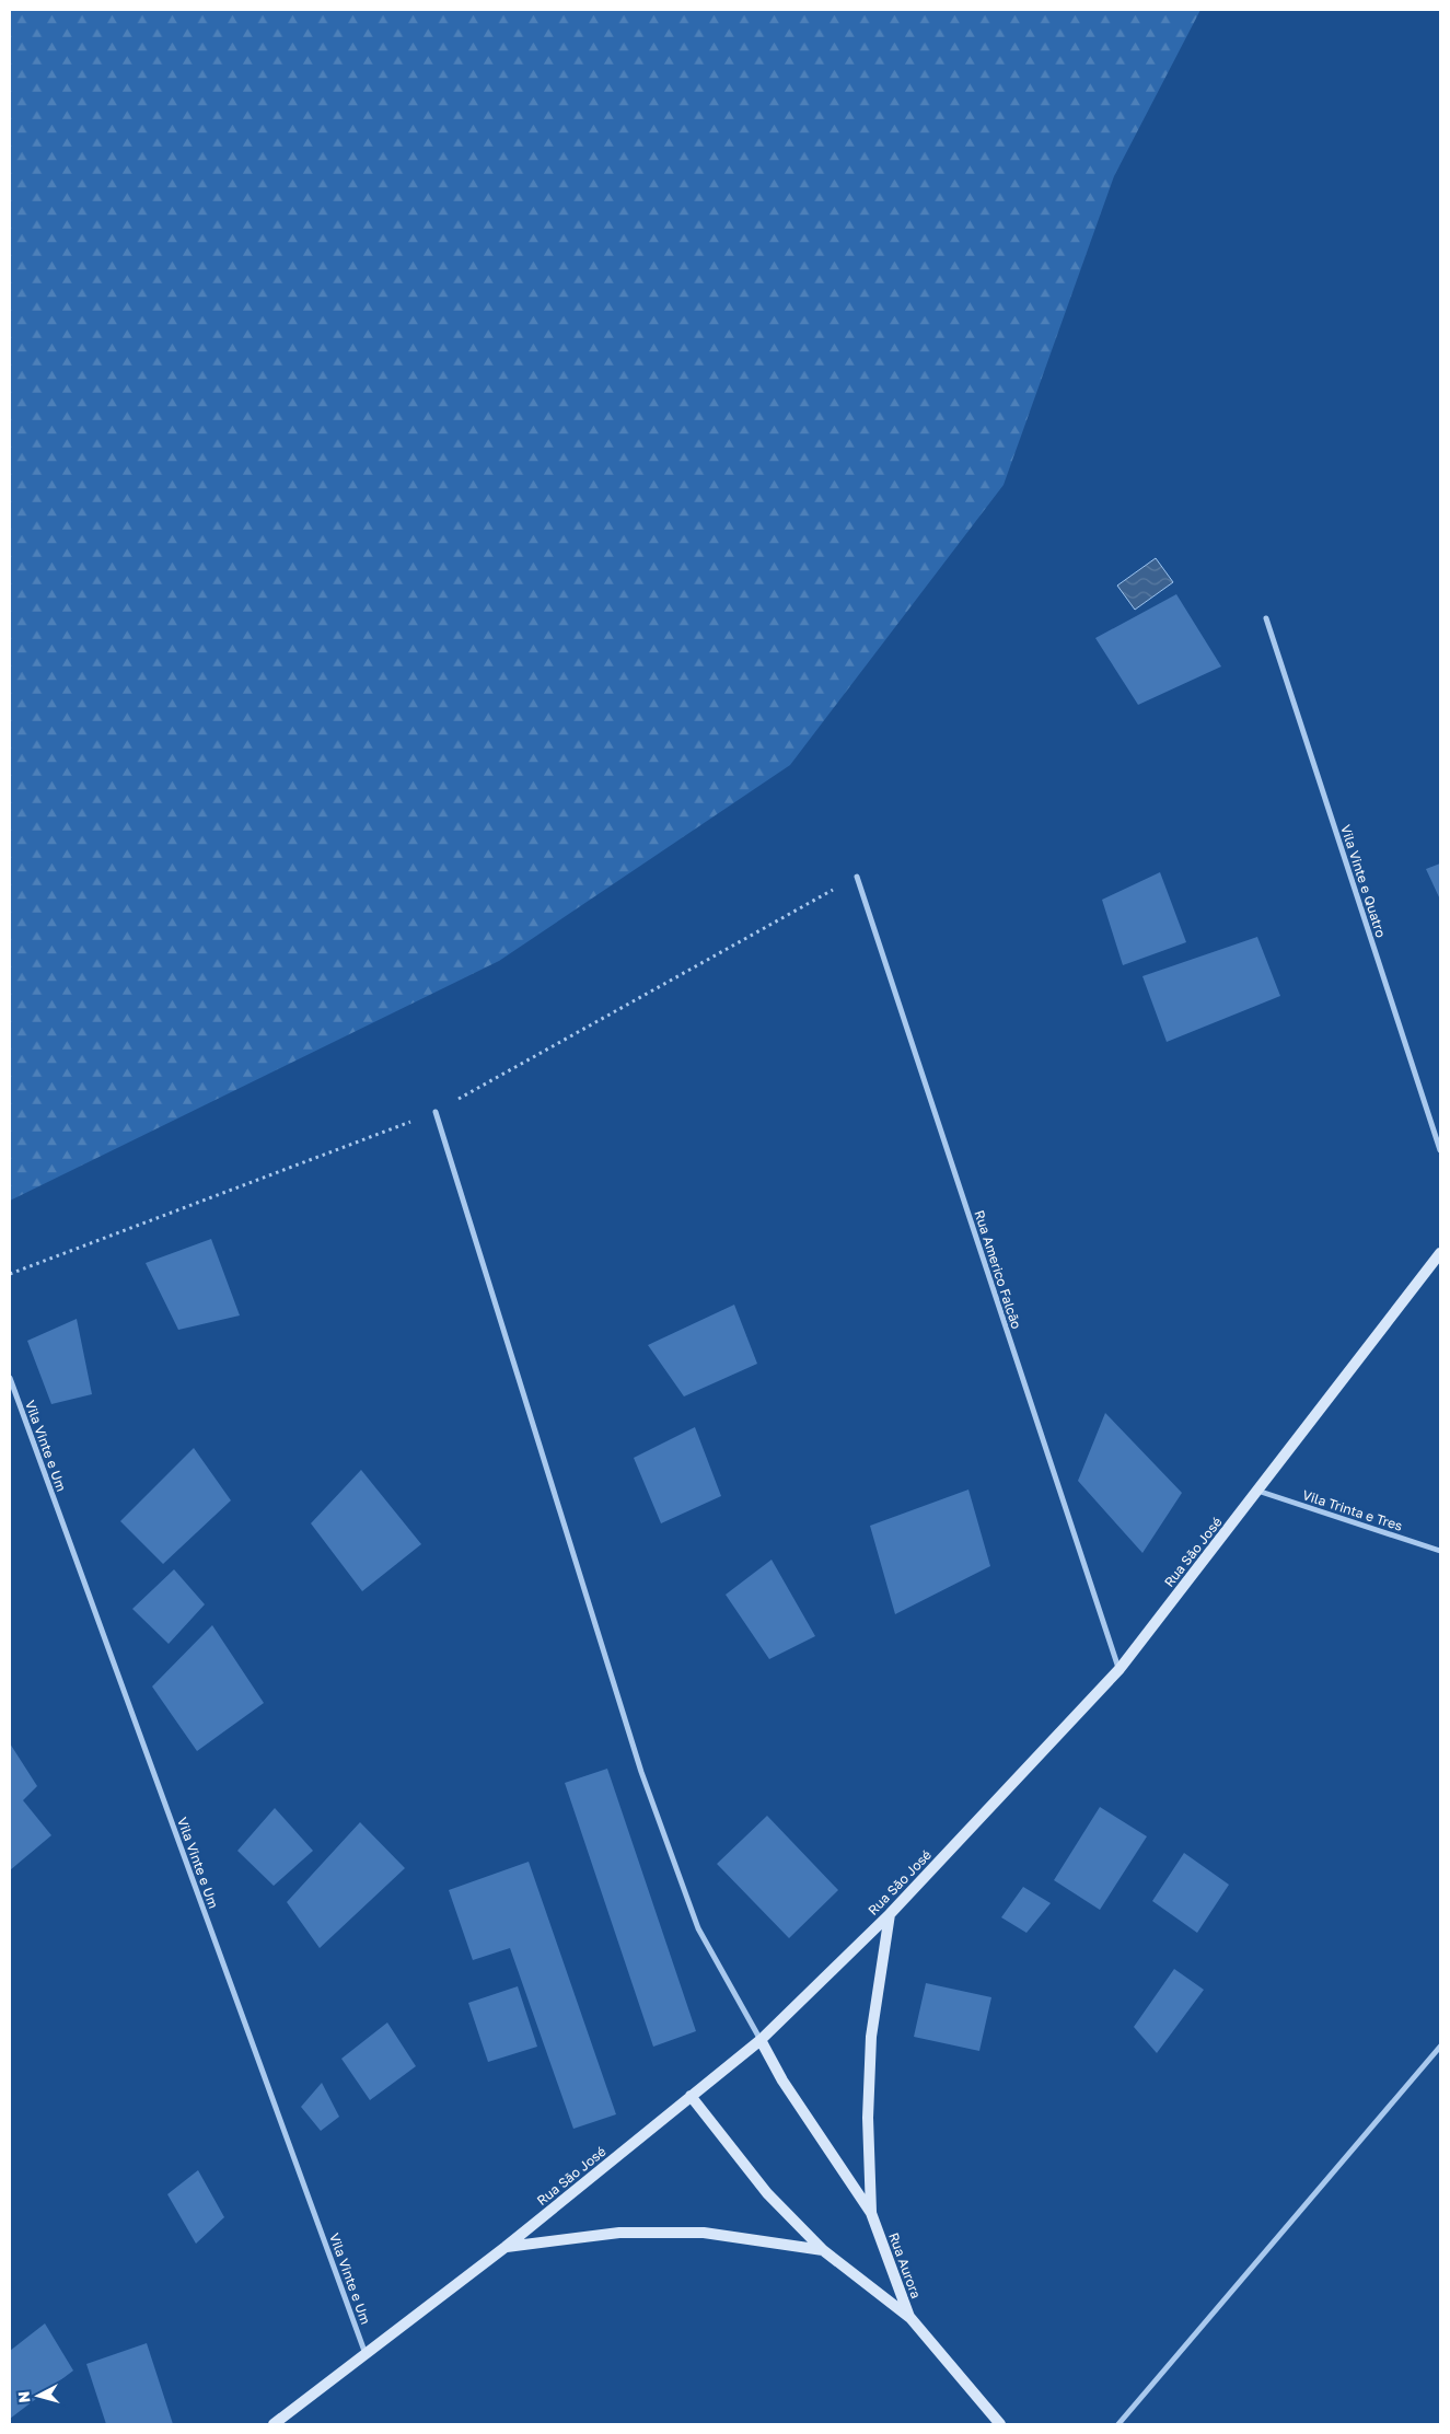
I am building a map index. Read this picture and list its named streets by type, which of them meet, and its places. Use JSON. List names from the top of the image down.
{
  "streets": {
    "main road": ["Rua São José", "Rua Aurora"],
    "street": [
      "Vila Vinte e Quatro",
      "Rua Americo Falcão",
      "Vila Vinte e Um",
      "Vila Trinta e Tres"
    ]
  },
  "crossings": [
    ["Rua Americo Falcão", "Rua São José"],
    ["Vila Vinte e Um", "Rua São José"],
    ["Vila Trinta e Tres", "Rua São José"],
    ["Rua São José", "Rua Aurora"]
  ],
  "north": "left"
}
